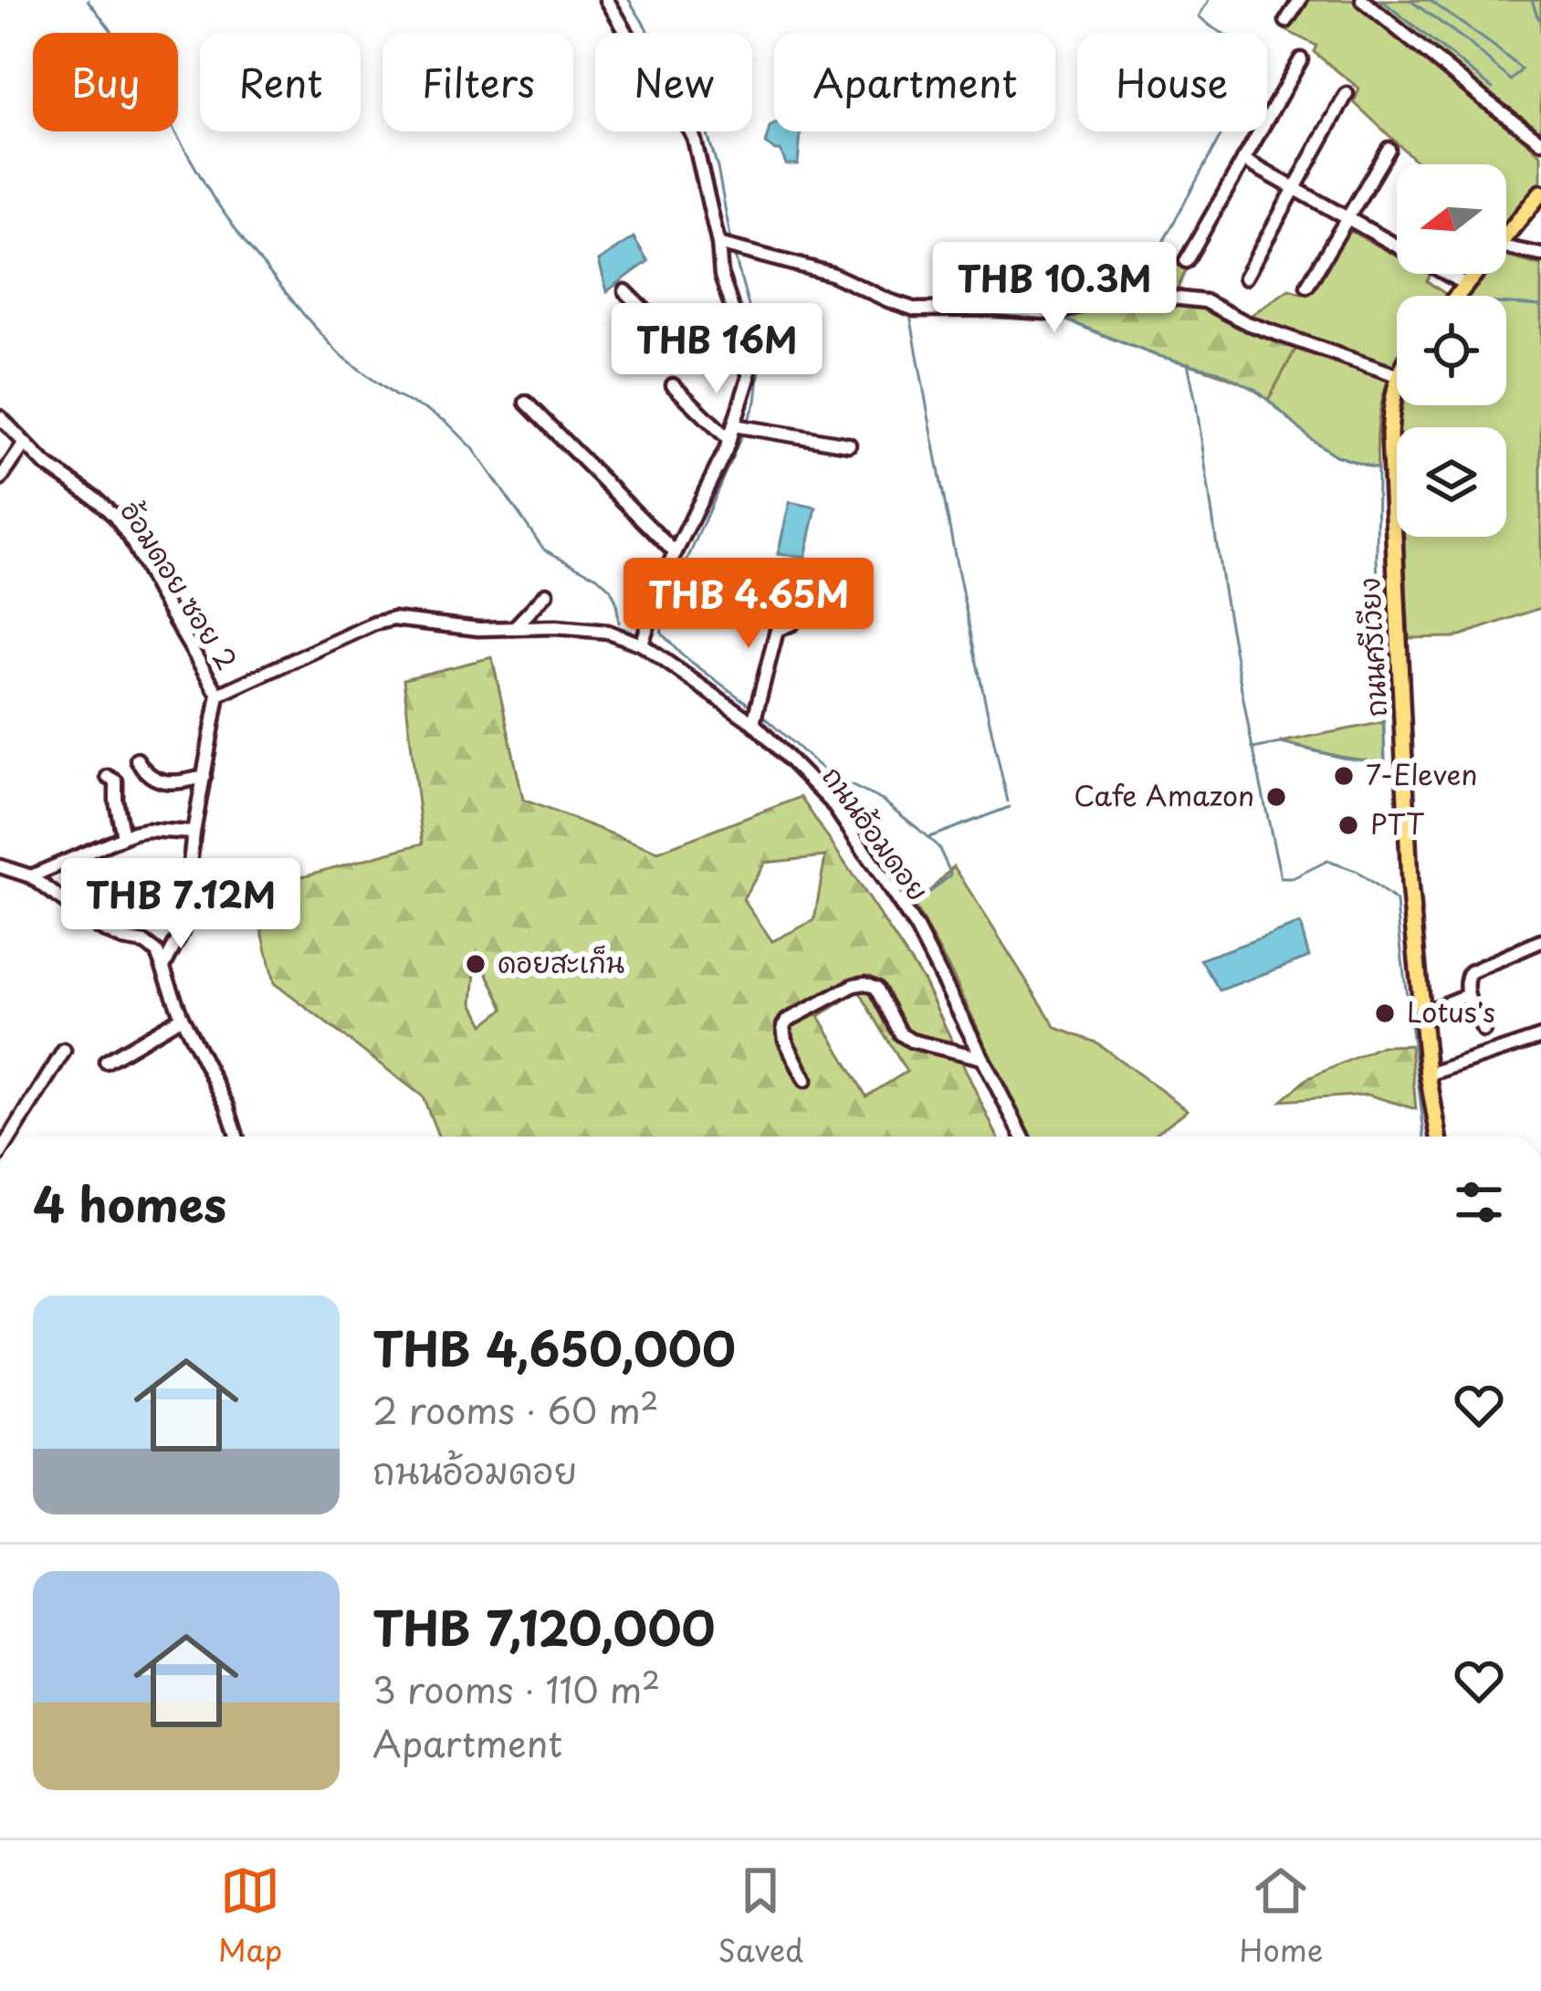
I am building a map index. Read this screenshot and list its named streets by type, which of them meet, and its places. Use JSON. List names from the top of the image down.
{
  "streets": {
    "main road": ["ถนนศรีเวียง"],
    "street": ["อ้อมดอย ซอย 2", "ถนนอ้อมดอย"]
  },
  "crossings": [
    ["อ้อมดอย ซอย 2", "ถนนอ้อมดอย"]
  ],
  "places": [
    "7-Eleven",
    "Cafe Amazon",
    "PTT",
    "ดอยสะเก็น",
    "Lotus's"
  ],
  "north": "left",
  "page": {
    "chip": [
      "Buy",
      "Rent",
      "Filters",
      "New",
      "Apartment",
      "House"
    ],
    "price": [
      "THB 10.3M",
      "THB 16M",
      "THB 4.65M",
      "THB 7.12M"
    ],
    "heading": "4 homes",
    "list": [
      {
        "name": "THB 4,650,000",
        "note": "2 rooms · 60 m² · ถนนอ้อมดอย"
      },
      {
        "name": "THB 7,120,000",
        "note": "3 rooms · 110 m² · Apartment"
      }
    ],
    "tabs": ["Map", "Saved", "Home"]
  }
}
